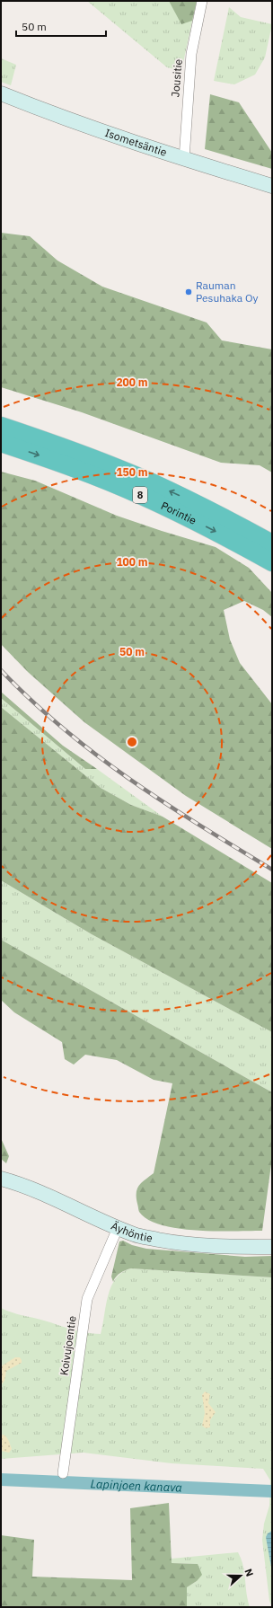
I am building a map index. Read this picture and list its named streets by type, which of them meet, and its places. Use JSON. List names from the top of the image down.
{
  "streets": {
    "highway": ["8", "Porintie"],
    "main road": ["Isometsäntie", "Äyhöntie"],
    "street": ["Jousitie", "Koivujoentie"]
  },
  "crossings": [
    ["Jousitie", "Isometsäntie"],
    ["Äyhöntie", "Koivujoentie"]
  ],
  "water": ["Lapinjoen kanava"],
  "places": ["Rauman Pesuhaka Oy"],
  "scale_bar": "50 m",
  "north": "right",
  "rings": [
    "200 m",
    "150 m",
    "100 m",
    "50 m"
  ]
}
